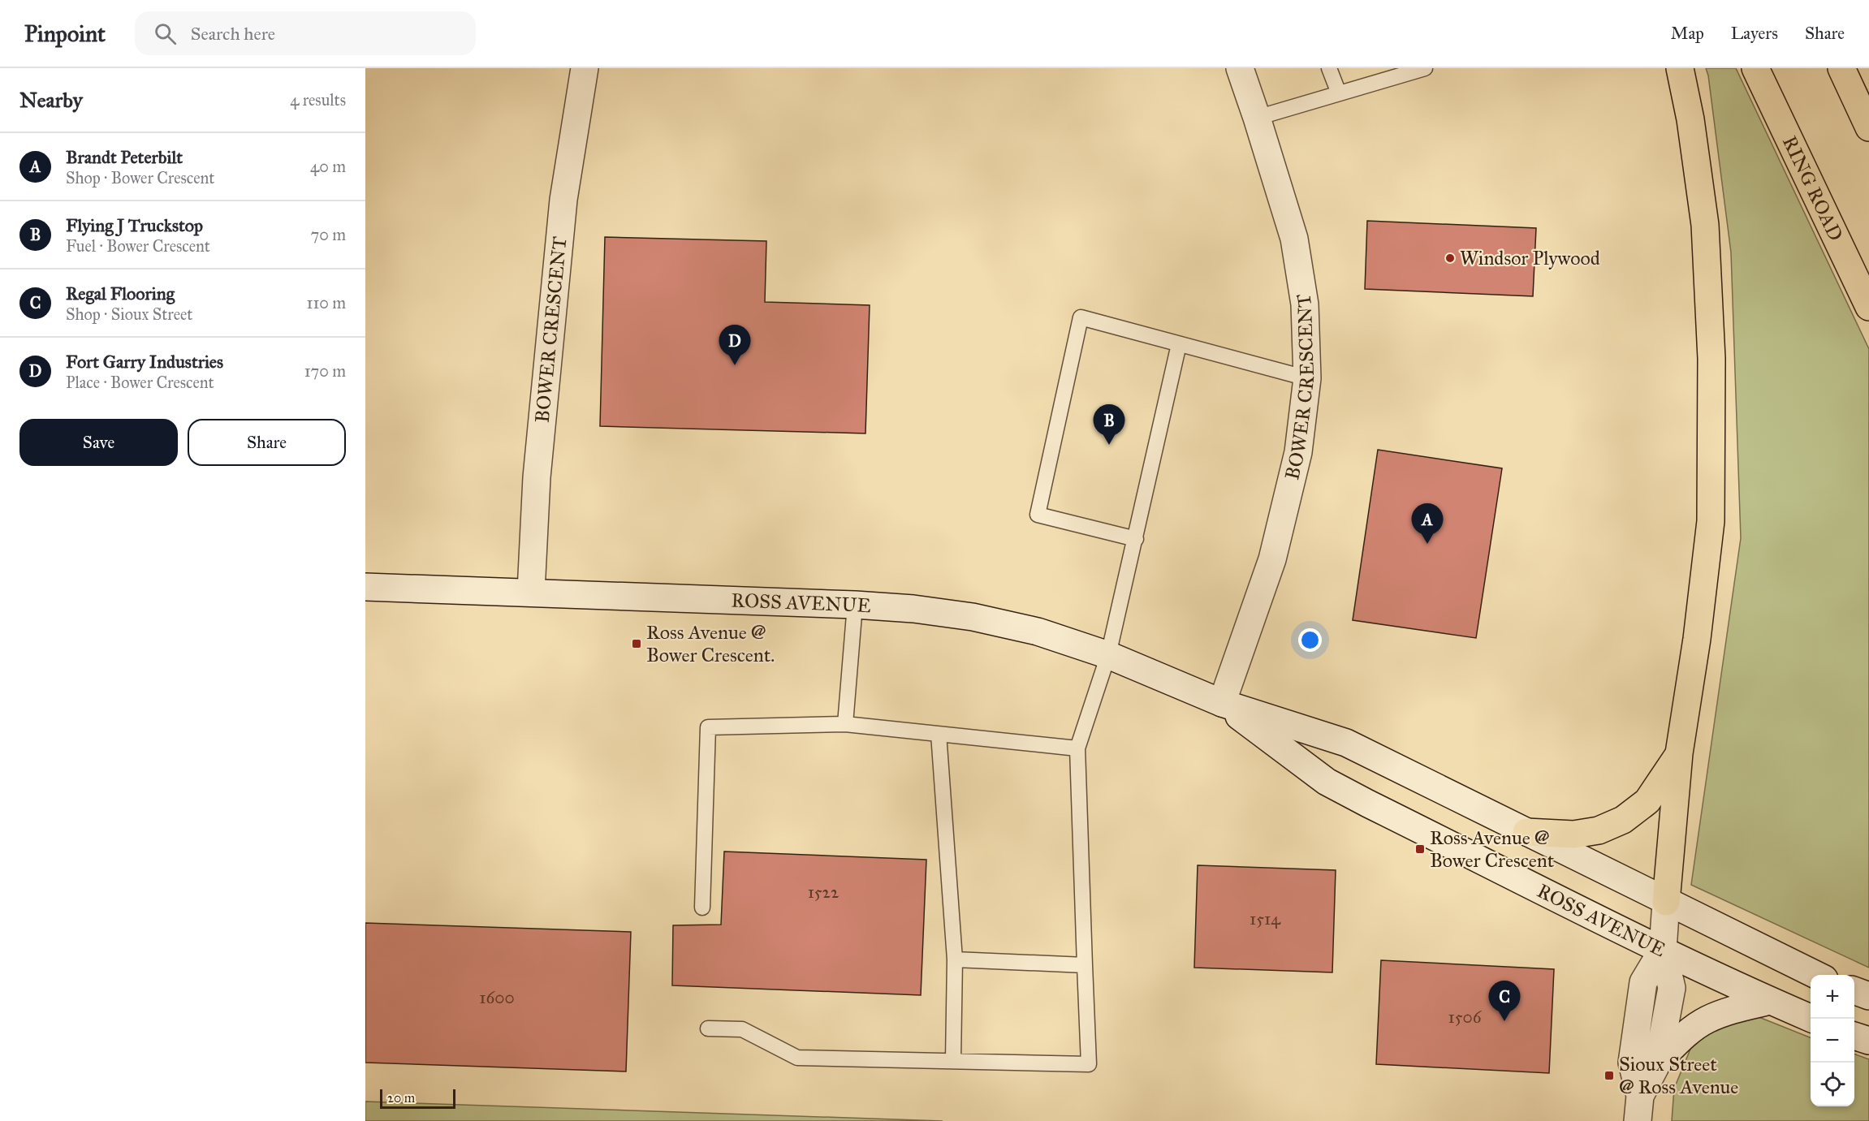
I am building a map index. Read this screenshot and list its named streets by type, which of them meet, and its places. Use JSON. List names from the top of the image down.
{
  "streets": {
    "highway": ["RING ROAD"],
    "main road": ["BOWER CRESCENT", "ROSS AVENUE"]
  },
  "crossings": [
    ["BOWER CRESCENT", "ROSS AVENUE"]
  ],
  "places": {
    "other": ["Windsor Plywood"],
    "transit": ["Ross Avenue @ Bower Crescent.", "Ross Avenue @ Bower Crescent", "Sioux Street @ Ross Avenue"]
  },
  "house_numbers": [
    "1522",
    "1514",
    "1600",
    "1506"
  ],
  "scale_bar": "20 m",
  "page": {
    "header": "Pinpoint",
    "search": "Search here",
    "nav": ["Map", "Layers", "Share"],
    "heading": ["Nearby", "4 results"],
    "list": [
      {
        "mark": "A",
        "name": "Brandt Peterbilt",
        "note": "Shop · Bower Crescent",
        "value": "40 m"
      },
      {
        "mark": "B",
        "name": "Flying J Truckstop",
        "note": "Fuel · Bower Crescent",
        "value": "70 m"
      },
      {
        "mark": "C",
        "name": "Regal Flooring",
        "note": "Shop · Sioux Street",
        "value": "110 m"
      },
      {
        "mark": "D",
        "name": "Fort Garry Industries",
        "note": "Place · Bower Crescent",
        "value": "170 m"
      }
    ],
    "pins": [
      "D",
      "B",
      "A",
      "C"
    ],
    "buttons": ["Save", "Share"],
    "map_buttons": ["+", "−"],
    "scale": "20 m"
  }
}
